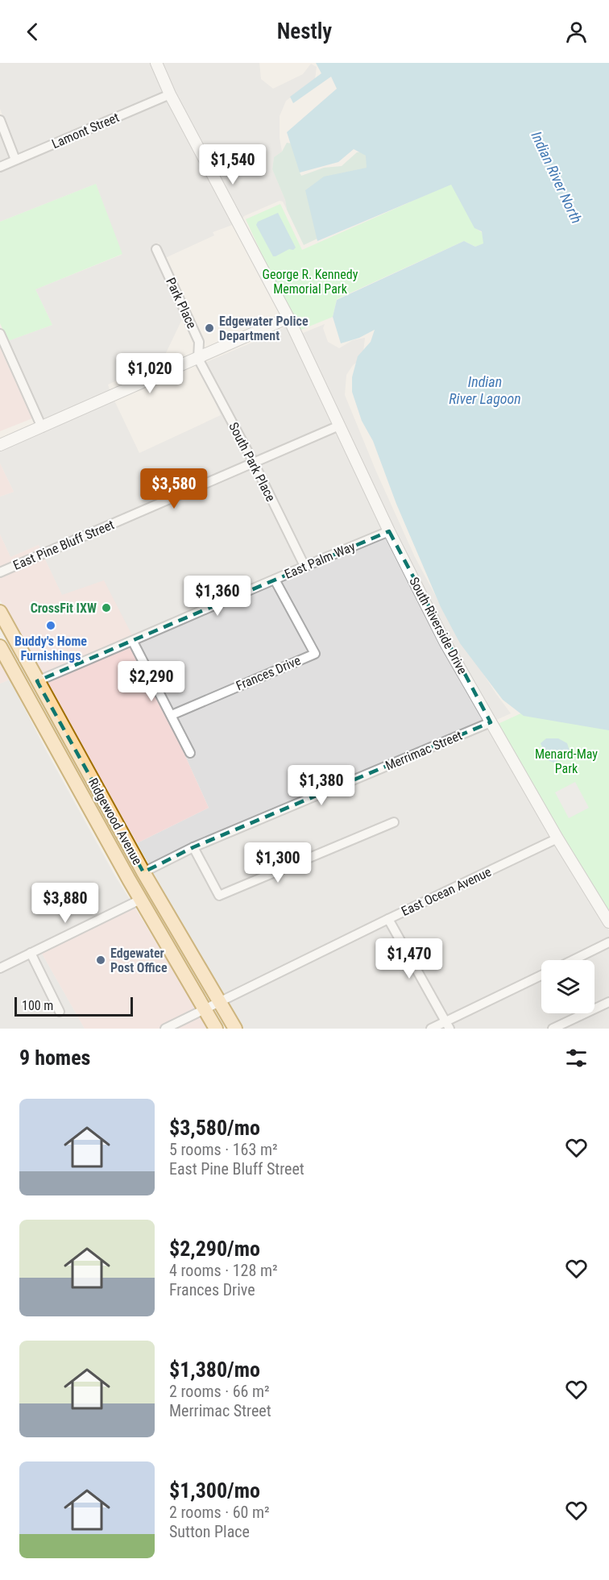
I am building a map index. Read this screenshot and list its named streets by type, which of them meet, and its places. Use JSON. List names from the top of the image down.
{
  "streets": {
    "main road": ["Ridgewood Avenue"],
    "street": [
      "Lamont Street",
      "Park Place",
      "South Park Place",
      "East Pine Bluff Street",
      "East Palm Way",
      "South Riverside Drive",
      "Frances Drive",
      "Merrimac Street",
      "East Ocean Avenue"
    ]
  },
  "crossings": [
    ["Lamont Street", "South Riverside Drive"],
    ["Park Place", "South Park Place"],
    ["South Park Place", "East Pine Bluff Street"],
    ["South Park Place", "East Palm Way"],
    ["East Pine Bluff Street", "South Riverside Drive"],
    ["East Palm Way", "South Riverside Drive"],
    ["East Palm Way", "Frances Drive"],
    ["East Palm Way", "Ridgewood Avenue"],
    ["South Riverside Drive", "Merrimac Street"],
    ["South Riverside Drive", "East Ocean Avenue"],
    ["Merrimac Street", "Ridgewood Avenue"],
    ["Ridgewood Avenue", "East Ocean Avenue"]
  ],
  "water": ["Indian River North", "Indian River Lagoon"],
  "parks": ["George R. Kennedy Memorial Park", "Menard-May Park"],
  "places": [
    "Edgewater Police Department",
    "CrossFit IXW",
    "Buddy's Home Furnishings",
    "Edgewater Post Office"
  ],
  "scale_bar": "100 m",
  "page": {
    "header": "Nestly",
    "price": [
      "$1,540",
      "$1,020",
      "$3,580",
      "$1,360",
      "$2,290",
      "$1,380",
      "$1,300",
      "$3,880",
      "$1,470"
    ],
    "scale": "100 m",
    "heading": "9 homes",
    "list": [
      {
        "name": "$3,580/mo",
        "note": "5 rooms · 163 m² · East Pine Bluff Street"
      },
      {
        "name": "$2,290/mo",
        "note": "4 rooms · 128 m² · Frances Drive"
      },
      {
        "name": "$1,380/mo",
        "note": "2 rooms · 66 m² · Merrimac Street"
      },
      {
        "name": "$1,300/mo",
        "note": "2 rooms · 60 m² · Sutton Place"
      }
    ]
  }
}
